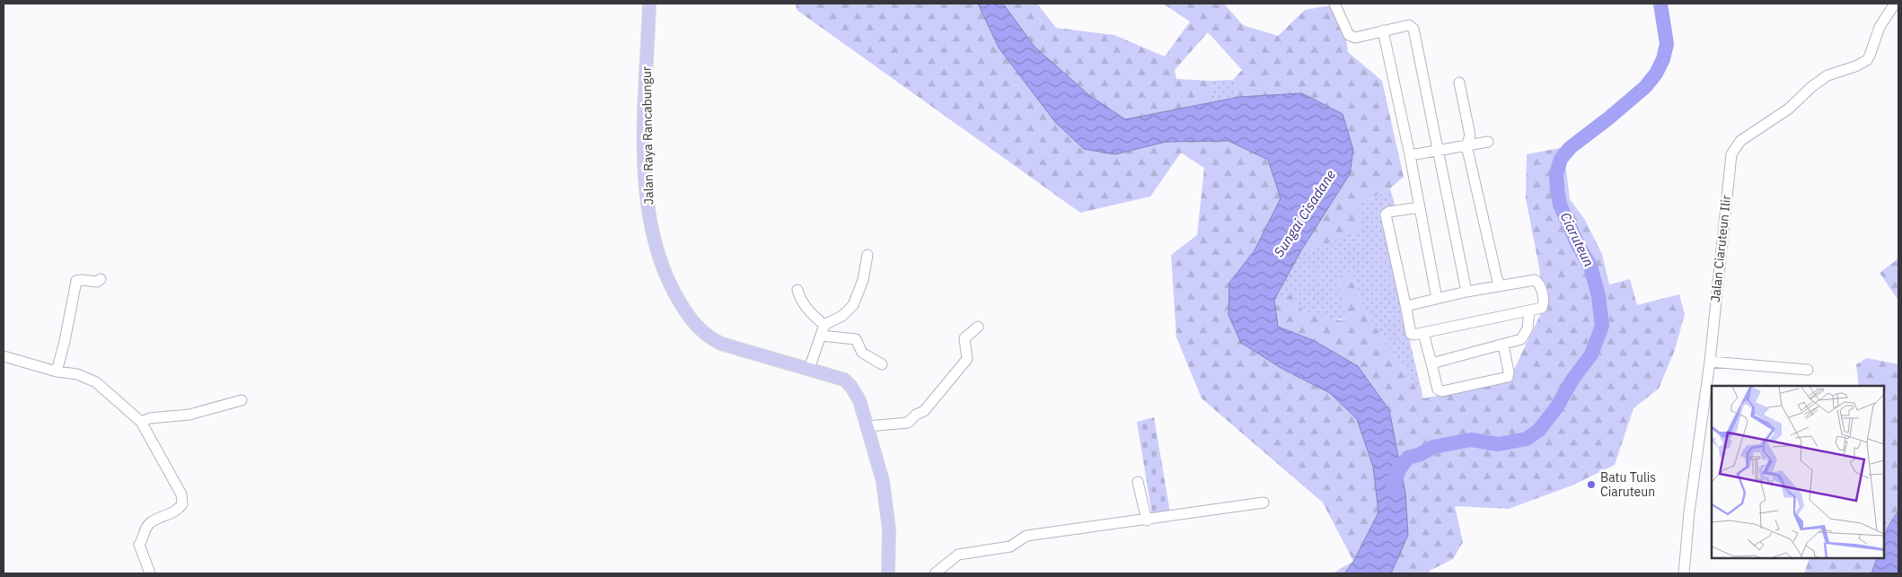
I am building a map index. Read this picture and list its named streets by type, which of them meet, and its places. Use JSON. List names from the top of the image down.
{
  "streets": {
    "main road": ["Jalan Raya Rancabungur"],
    "street": ["Jalan Ciaruteun Ilir"]
  },
  "water": ["Sungai Cisadane", "Ciaruteun"],
  "places": ["Batu Tulis Ciaruteun"]
}
